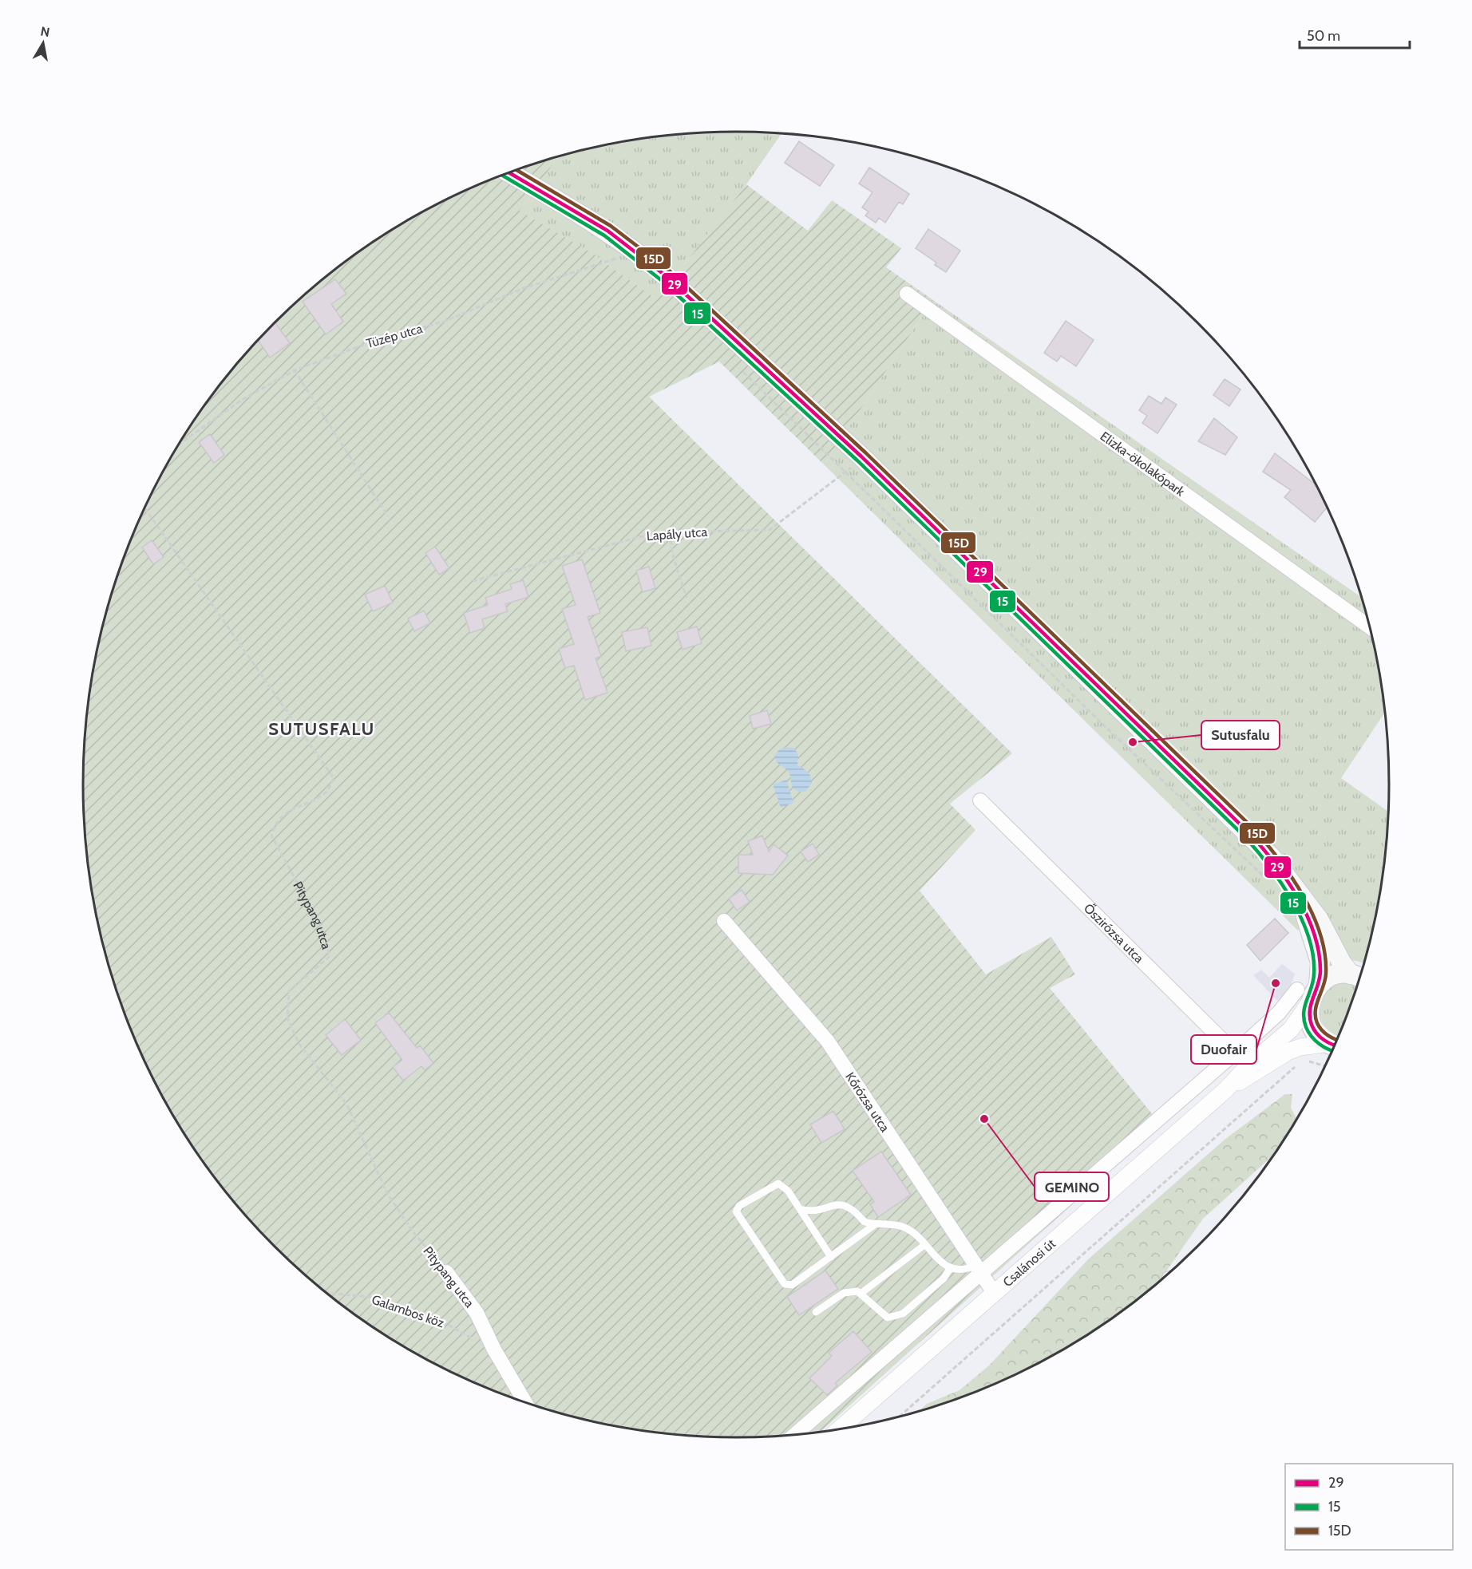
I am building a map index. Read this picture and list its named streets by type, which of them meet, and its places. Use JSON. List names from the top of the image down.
{
  "streets": {
    "street": [
      "Elizka-ökolakópark",
      "Pitypang utca",
      "Őszirózsa utca",
      "Kőrózsa utca",
      "Csalánosi út"
    ],
    "path": ["Tüzép utca", "Lapály utca", "Galambos köz"]
  },
  "crossings": [
    ["Pitypang utca", "Galambos köz"],
    ["Őszirózsa utca", "Csalánosi út"],
    ["Kőrózsa utca", "Csalánosi út"]
  ],
  "districts": ["SUTUSFALU"],
  "places": ["Sutusfalu", "Duofair", "GEMINO"],
  "lines": ["transit line 15D", "transit line 29", "transit line 15"],
  "legend": ["29", "15", "15D"],
  "scale_bar": "50 m",
  "north": "top"
}
